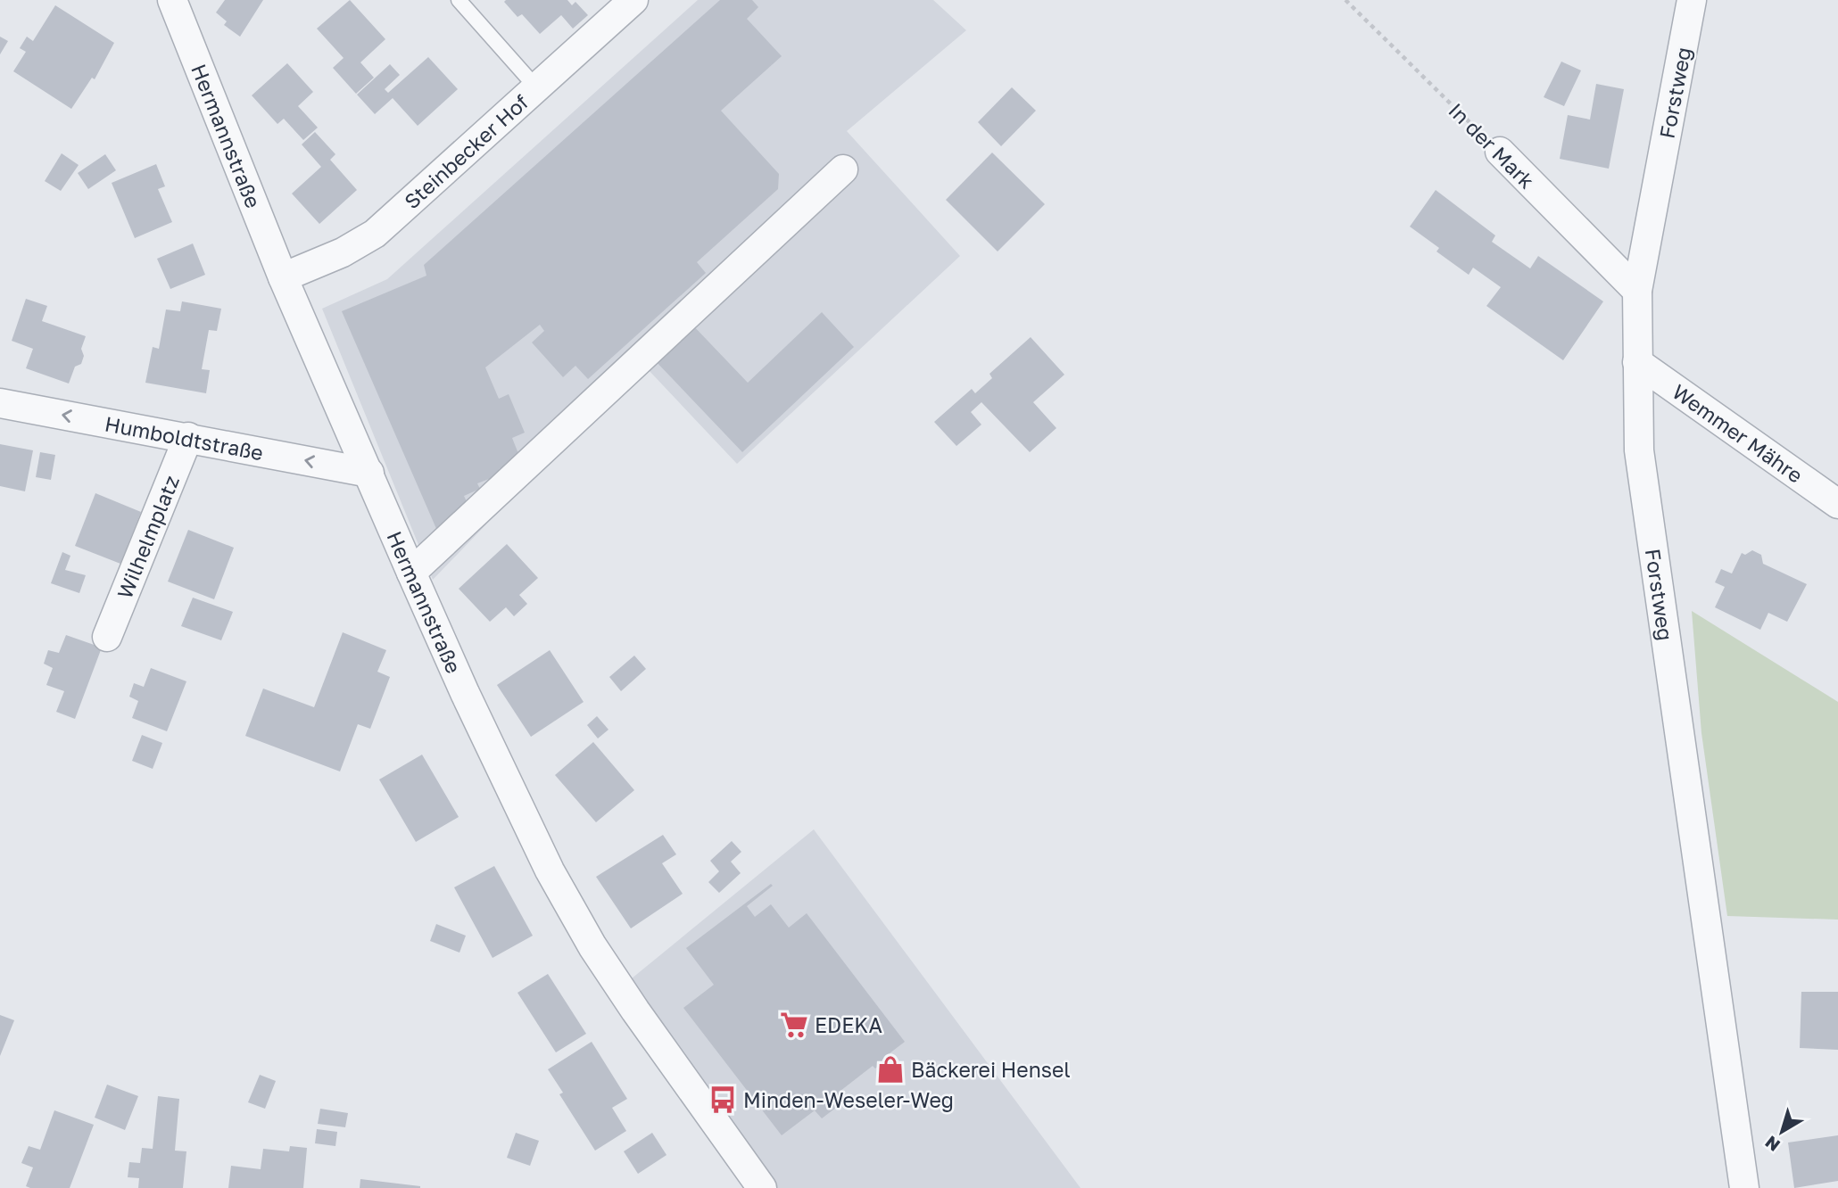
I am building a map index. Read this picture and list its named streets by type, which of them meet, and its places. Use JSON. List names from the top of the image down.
{
  "streets": {
    "street": [
      "Forstweg",
      "Hermannstraße",
      "In der Mark",
      "Steinbecker Hof",
      "Wemmer Mähre",
      "Humboldtstraße",
      "Wilhelmplatz"
    ]
  },
  "crossings": [
    ["Forstweg", "In der Mark"],
    ["Forstweg", "Wemmer Mähre"],
    ["Hermannstraße", "Steinbecker Hof"],
    ["Hermannstraße", "Humboldtstraße"],
    ["Humboldtstraße", "Wilhelmplatz"]
  ],
  "one_way": ["Humboldtstraße"],
  "places": {
    "supermarket": ["EDEKA"],
    "shop": ["Bäckerei Hensel"],
    "bus stop": ["Minden-Weseler-Weg"]
  },
  "north": "bottom left"
}
